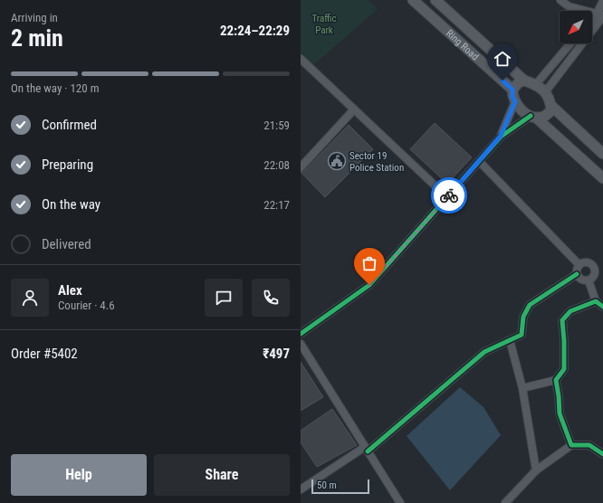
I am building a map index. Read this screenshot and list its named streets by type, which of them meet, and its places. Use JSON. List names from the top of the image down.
{
  "streets": {
    "main road": ["Ring Road"]
  },
  "parks": ["Traffic Park"],
  "places": {
    "public building": ["Sector 19 Police Station"]
  },
  "scale_bar": "50 m",
  "north": "bottom left",
  "page": {
    "heading": ["2 min", "Arriving in", "22:24–22:29"],
    "panel": [
      "Alex",
      "Courier · 4.6",
      "Order #5402",
      "₹497"
    ],
    "bar": "On the way · 120 m",
    "list": [
      ["Confirmed", "21:59"],
      ["Preparing", "22:08"],
      ["On the way", "22:17"],
      "Delivered"
    ],
    "buttons": ["Help", "Share"],
    "scale": "50 m"
  }
}
